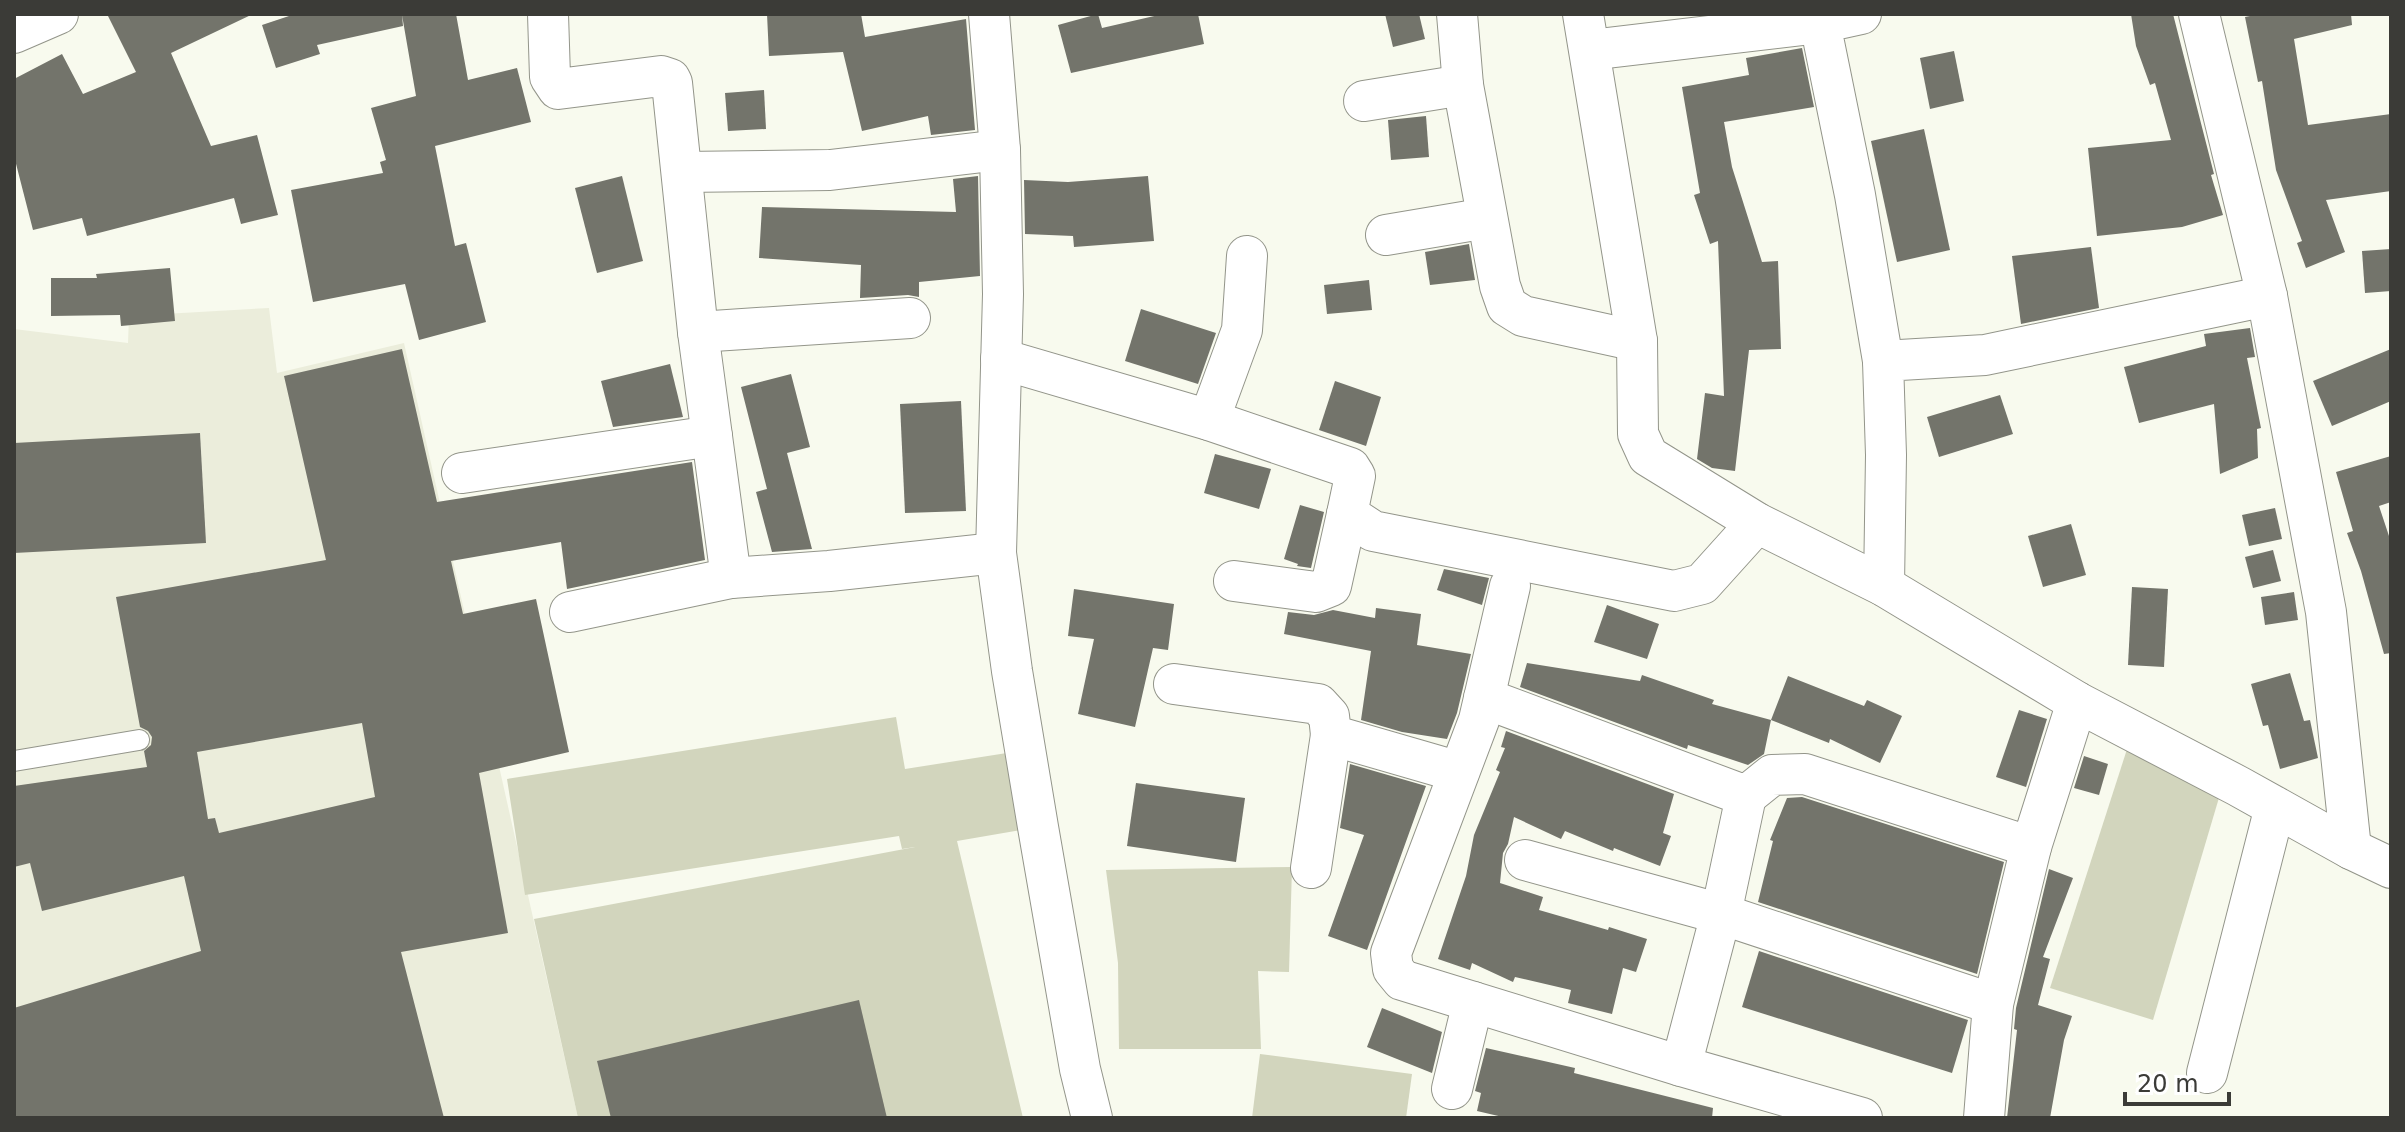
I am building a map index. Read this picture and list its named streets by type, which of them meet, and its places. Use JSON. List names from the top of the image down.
{
  "scale_bar": "20 m"
}
